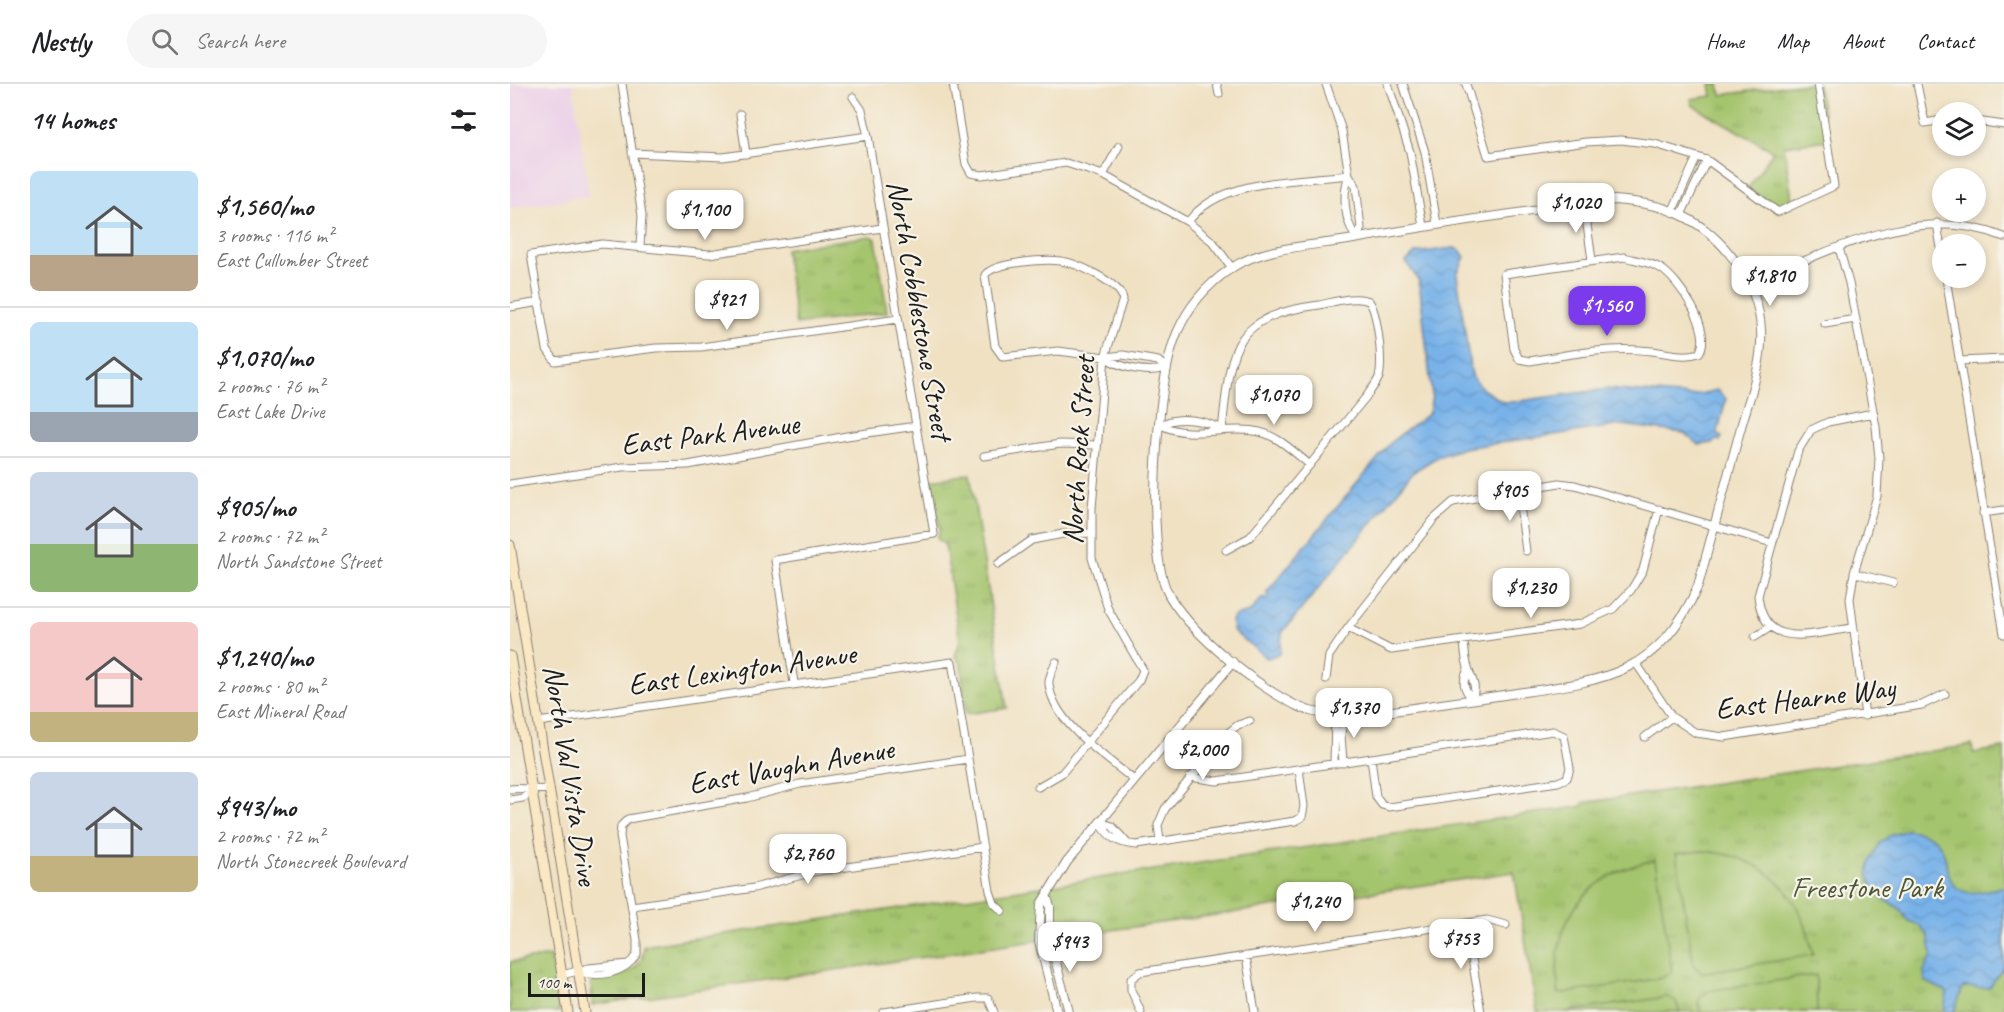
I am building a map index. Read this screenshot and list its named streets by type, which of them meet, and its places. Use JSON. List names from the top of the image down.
{
  "streets": {
    "main road": ["North Val Vista Drive"],
    "street": [
      "North Cobblestone Street",
      "East Park Avenue",
      "North Rock Street",
      "East Lexington Avenue",
      "East Hearne Way",
      "East Vaughn Avenue"
    ]
  },
  "crossings": [
    ["North Cobblestone Street", "East Park Avenue"],
    ["North Cobblestone Street", "East Lexington Avenue"],
    ["East Lexington Avenue", "East Vaughn Avenue"],
    ["East Lexington Avenue", "North Val Vista Drive"]
  ],
  "parks": ["Freestone Park"],
  "scale_bar": "100 m",
  "page": {
    "header": "Nestly",
    "search": "Search here",
    "nav": [
      "Home",
      "Map",
      "About",
      "Contact"
    ],
    "heading": "14 homes",
    "map_buttons": ["+", "−"],
    "list": [
      {
        "name": "$1,560/mo",
        "note": "3 rooms · 116 m² · East Cullumber Street"
      },
      {
        "name": "$1,070/mo",
        "note": "2 rooms · 76 m² · East Lake Drive"
      },
      {
        "name": "$905/mo",
        "note": "2 rooms · 72 m² · North Sandstone Street"
      },
      {
        "name": "$1,240/mo",
        "note": "2 rooms · 80 m² · East Mineral Road"
      },
      {
        "name": "$943/mo",
        "note": "2 rooms · 72 m² · North Stonecreek Boulevard"
      }
    ],
    "price": [
      "$1,020",
      "$1,100",
      "$1,810",
      "$921",
      "$1,560",
      "$1,070",
      "$905",
      "$1,230",
      "$1,370",
      "$2,000",
      "$2,760",
      "$1,240",
      "$753",
      "$943"
    ],
    "scale": "100 m"
  }
}
